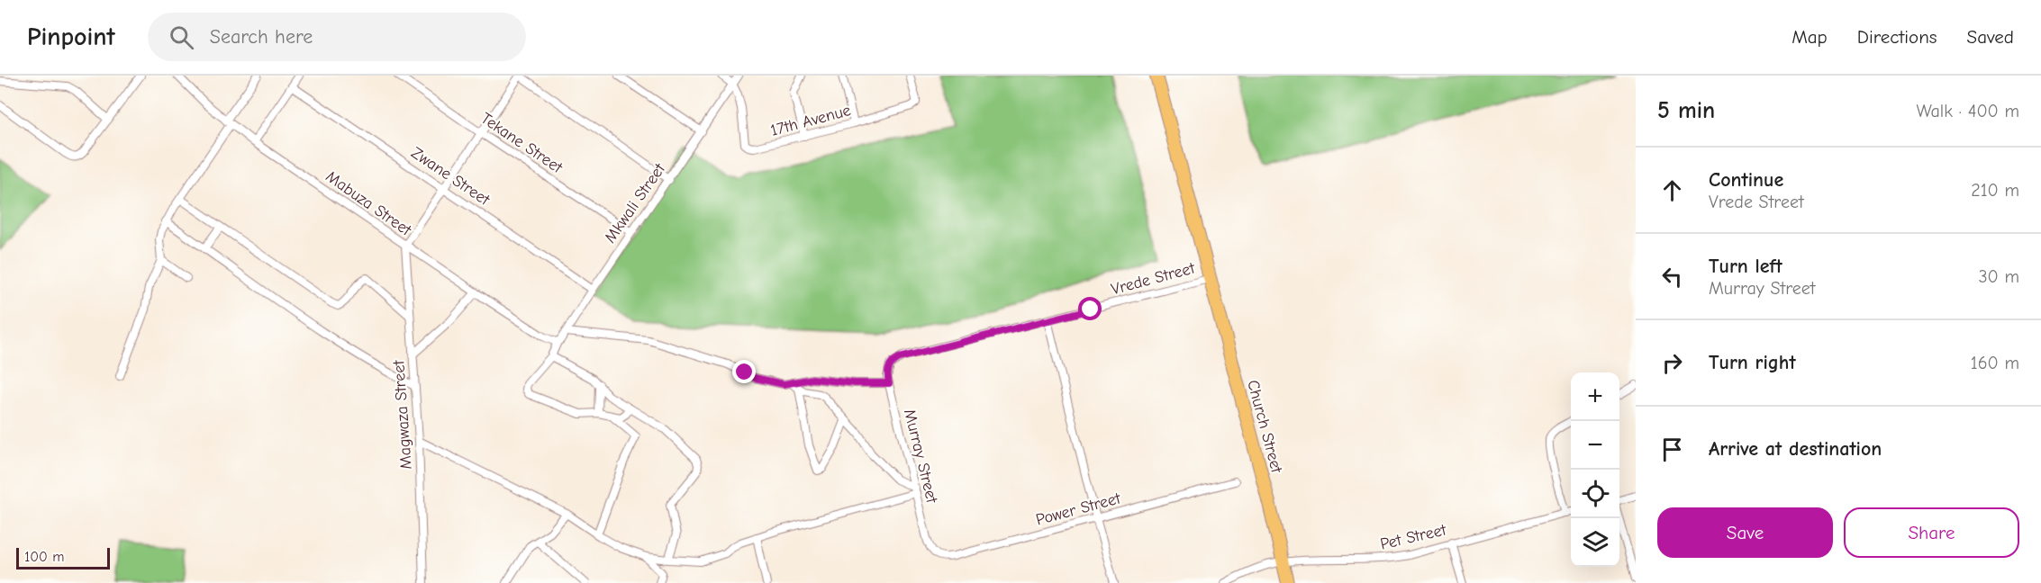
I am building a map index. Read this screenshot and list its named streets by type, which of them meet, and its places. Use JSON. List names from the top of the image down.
{
  "streets": {
    "highway": ["Church Street"],
    "street": [
      "17th Avenue",
      "Tekane Street",
      "Zwane Street",
      "Mabuza Street",
      "Mkwali Street",
      "Vrede Street",
      "Magwaza Street",
      "Murray Street",
      "Power Street",
      "Pet Street"
    ]
  },
  "crossings": [
    ["17th Avenue", "Mkwali Street"],
    ["Tekane Street", "Mkwali Street"],
    ["Zwane Street", "Mkwali Street"],
    ["Mabuza Street", "Mkwali Street"],
    ["Mabuza Street", "Magwaza Street"],
    ["Vrede Street", "Church Street"],
    ["Vrede Street", "Murray Street"],
    ["Church Street", "Pet Street"],
    ["Murray Street", "Power Street"]
  ],
  "scale_bar": "100 m",
  "page": {
    "header": "Pinpoint",
    "search": "Search here",
    "nav": ["Map", "Directions", "Saved"],
    "heading": ["5 min", "Walk · 400 m"],
    "list": [
      ["Continue", "Vrede Street", "210 m"],
      ["Turn left", "Murray Street", "30 m"],
      ["Turn right", "160 m"],
      "Arrive at destination"
    ],
    "map_buttons": ["+", "−"],
    "buttons": ["Save", "Share"],
    "scale": "100 m"
  }
}
